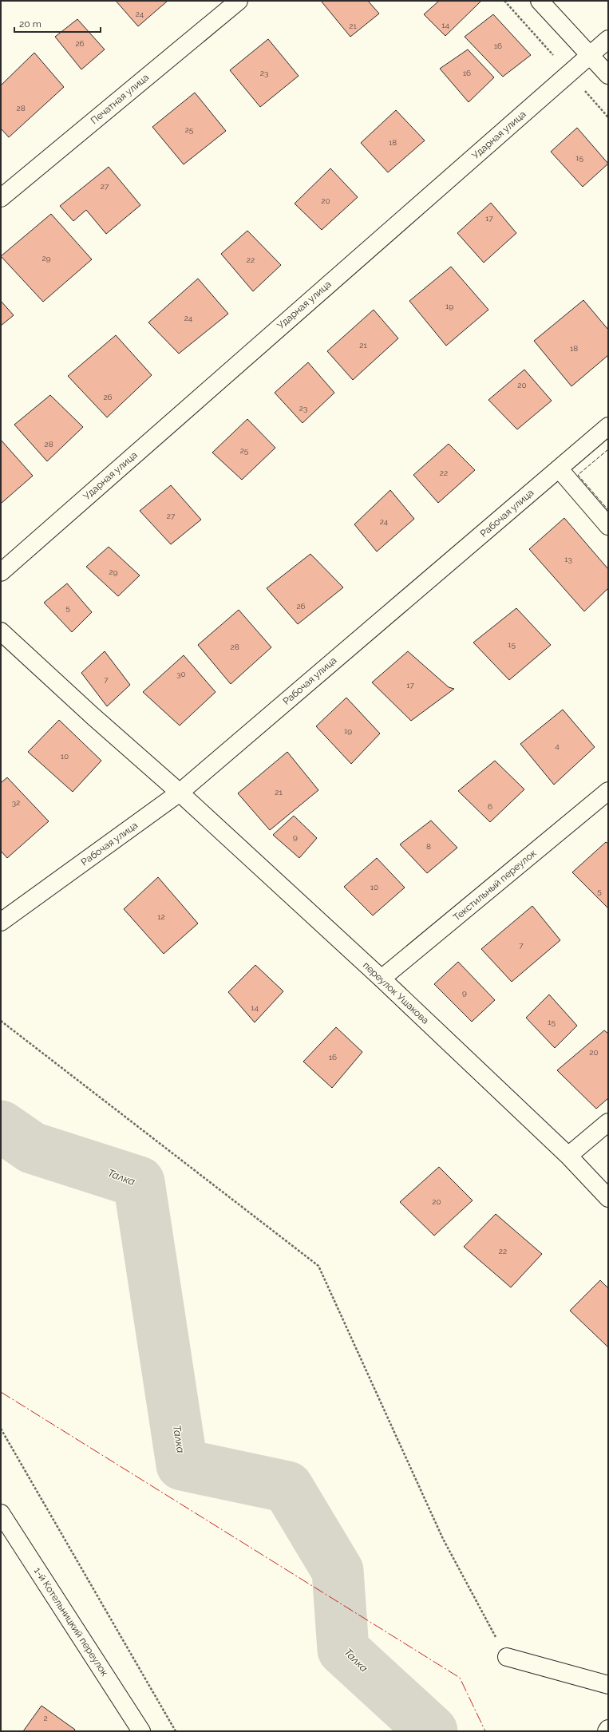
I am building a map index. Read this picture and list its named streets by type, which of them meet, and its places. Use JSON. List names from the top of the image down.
{
  "streets": {
    "street": [
      "Печатная улица",
      "Ударная улица",
      "Рабочая улица",
      "Текстильный переулок",
      "переулок Ушакова",
      "1-й Котельницкий переулок"
    ]
  },
  "crossings": [
    ["Рабочая улица", "переулок Ушакова"],
    ["Текстильный переулок", "переулок Ушакова"]
  ],
  "water": ["Талка"],
  "house_numbers": [
    "24",
    "14",
    "21",
    "26",
    "16",
    "23",
    "16",
    "28",
    "25",
    "18",
    "15",
    "27",
    "20",
    "17",
    "29",
    "22",
    "19",
    "24",
    "21",
    "18",
    "20",
    "26",
    "23",
    "28",
    "25",
    "22",
    "27",
    "24",
    "13",
    "29",
    "26",
    "5",
    "15",
    "28",
    "30",
    "7",
    "17",
    "19",
    "4",
    "10",
    "21",
    "32",
    "6",
    "9",
    "8",
    "10",
    "5",
    "12",
    "7",
    "9",
    "14",
    "15",
    "20",
    "16",
    "20",
    "22",
    "2"
  ],
  "scale_bar": "20 m"
}
